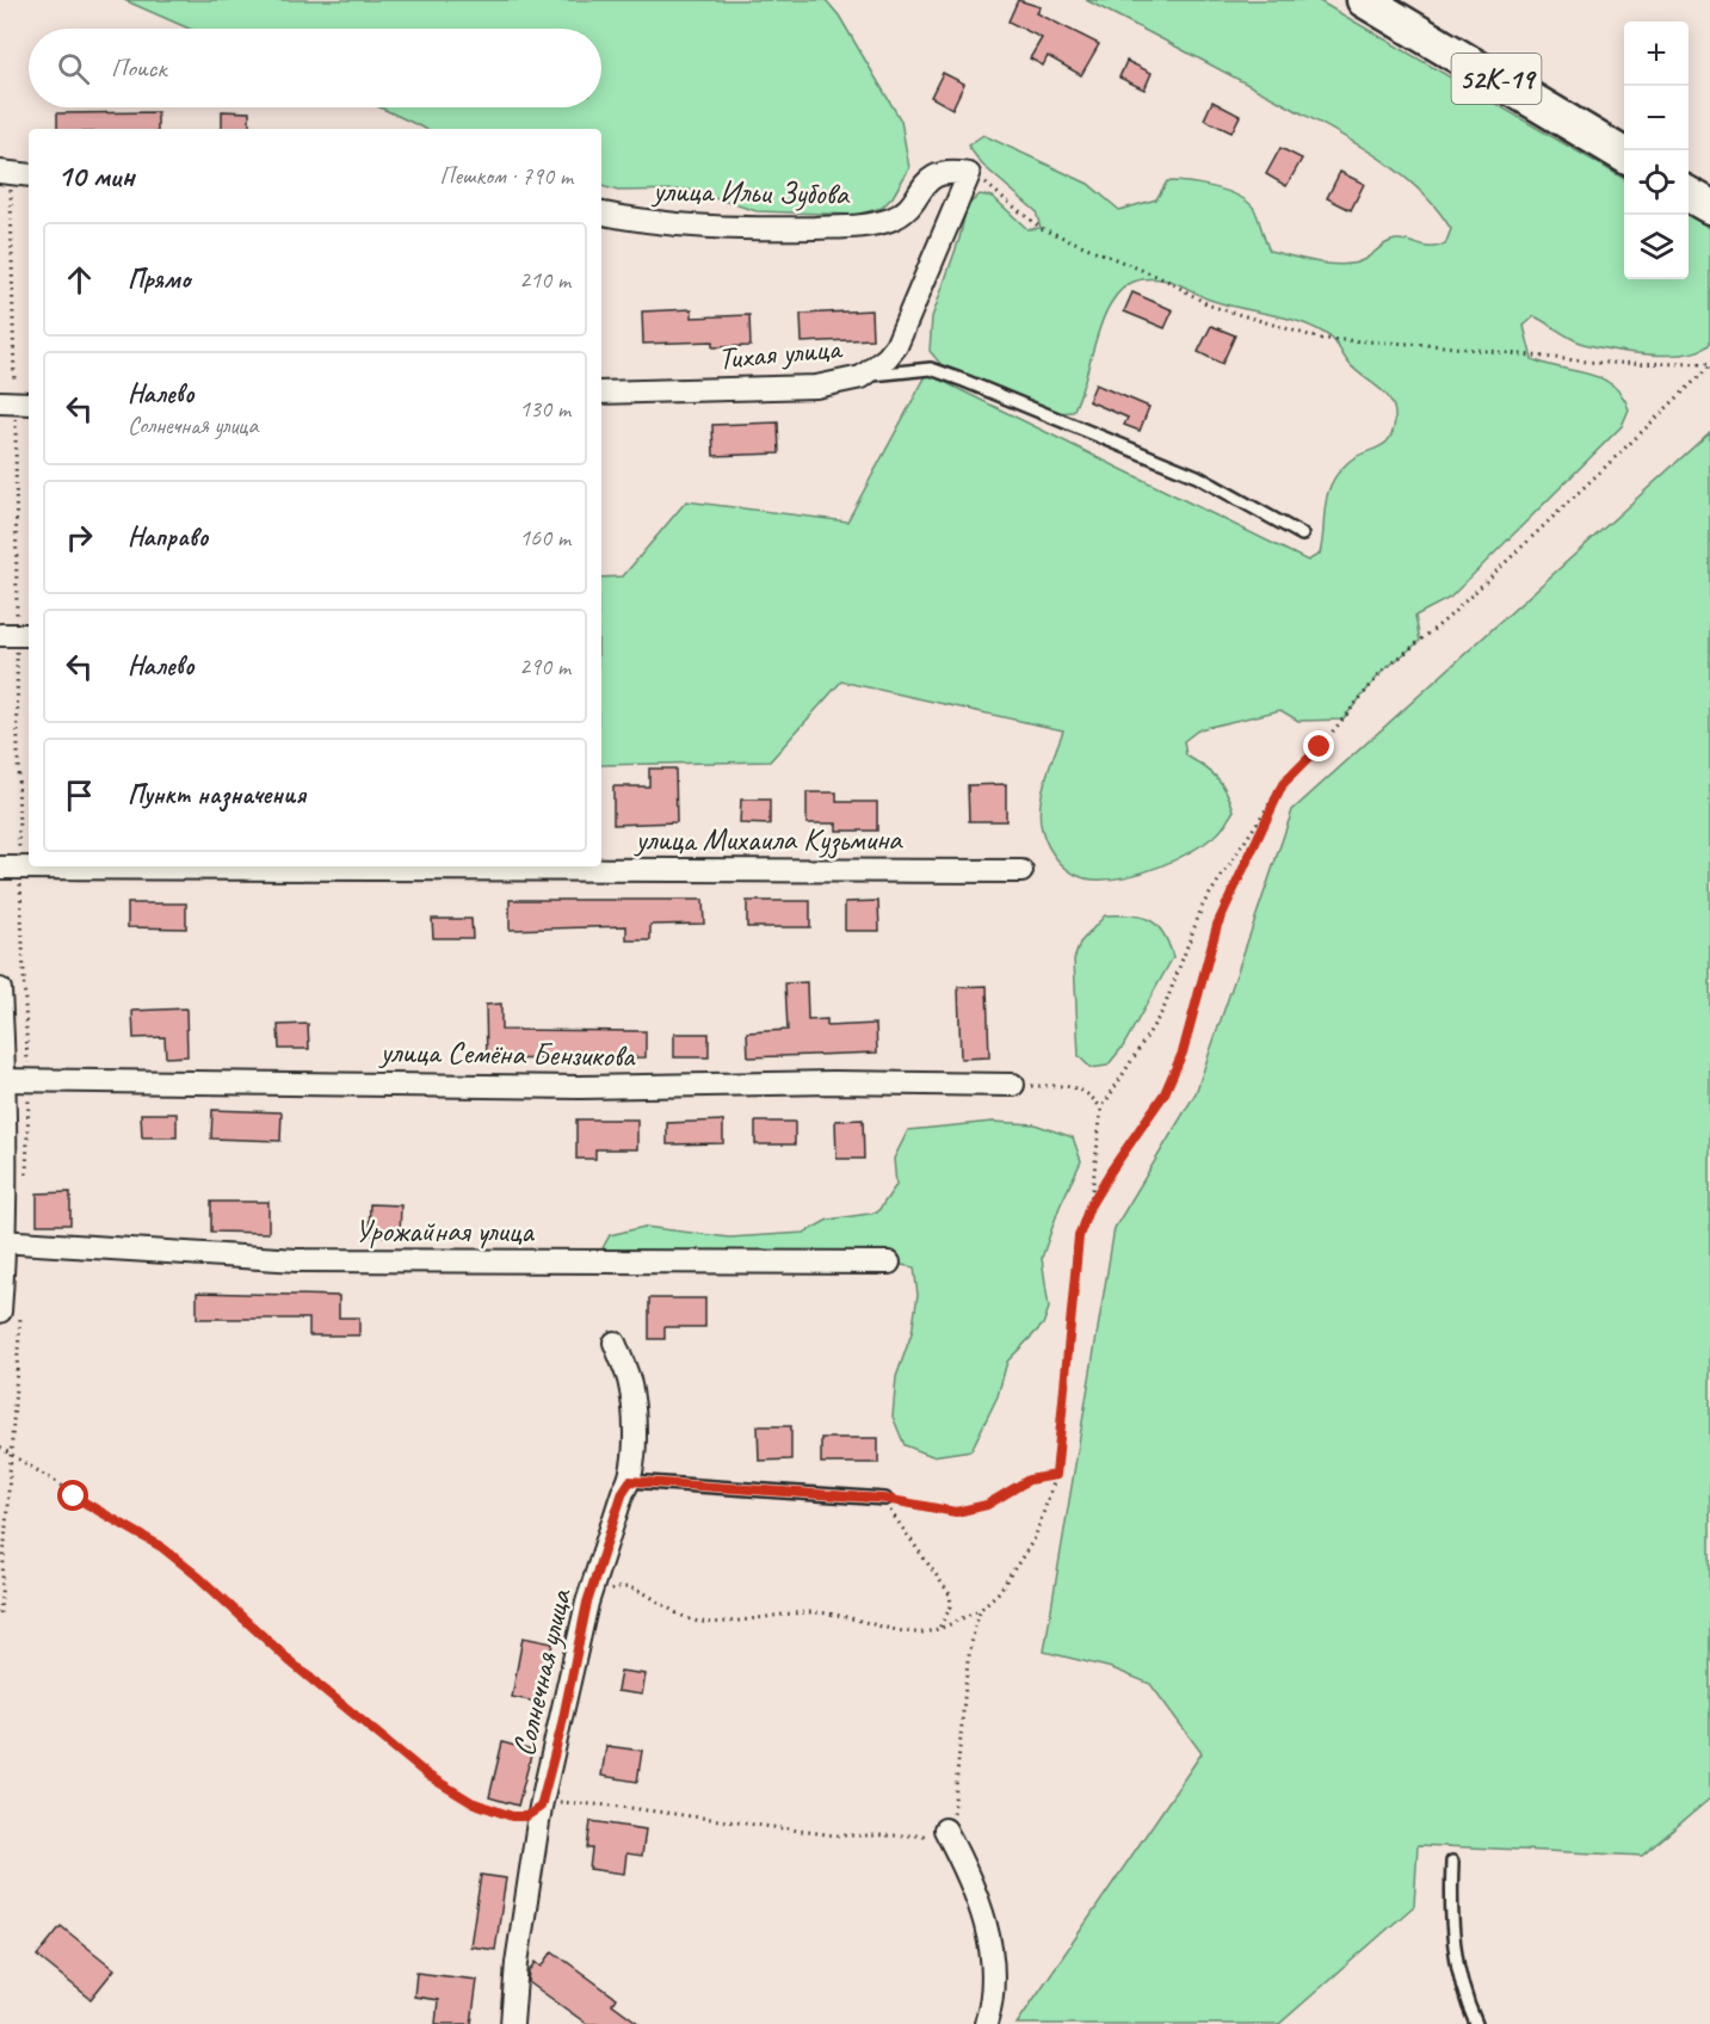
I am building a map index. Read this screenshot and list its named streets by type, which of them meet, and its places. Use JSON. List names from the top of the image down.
{
  "streets": {
    "main road": ["52К-19"],
    "street": [
      "улица Ильи Зубова",
      "Тихая улица",
      "улица Михаила Кузьмина",
      "улица Семёна Бензикова",
      "Урожайная улица",
      "Солнечная улица"
    ]
  },
  "crossings": [
    ["улица Ильи Зубова", "Тихая улица"]
  ],
  "page": {
    "map_buttons": ["+", "−"],
    "search": "Поиск",
    "heading": ["10 мин", "Пешком · 790 m"],
    "list": [
      ["Прямо", "210 m"],
      ["Налево", "Солнечная улица", "130 m"],
      ["Направо", "160 m"],
      ["Налево", "290 m"],
      "Пункт назначения"
    ]
  }
}
